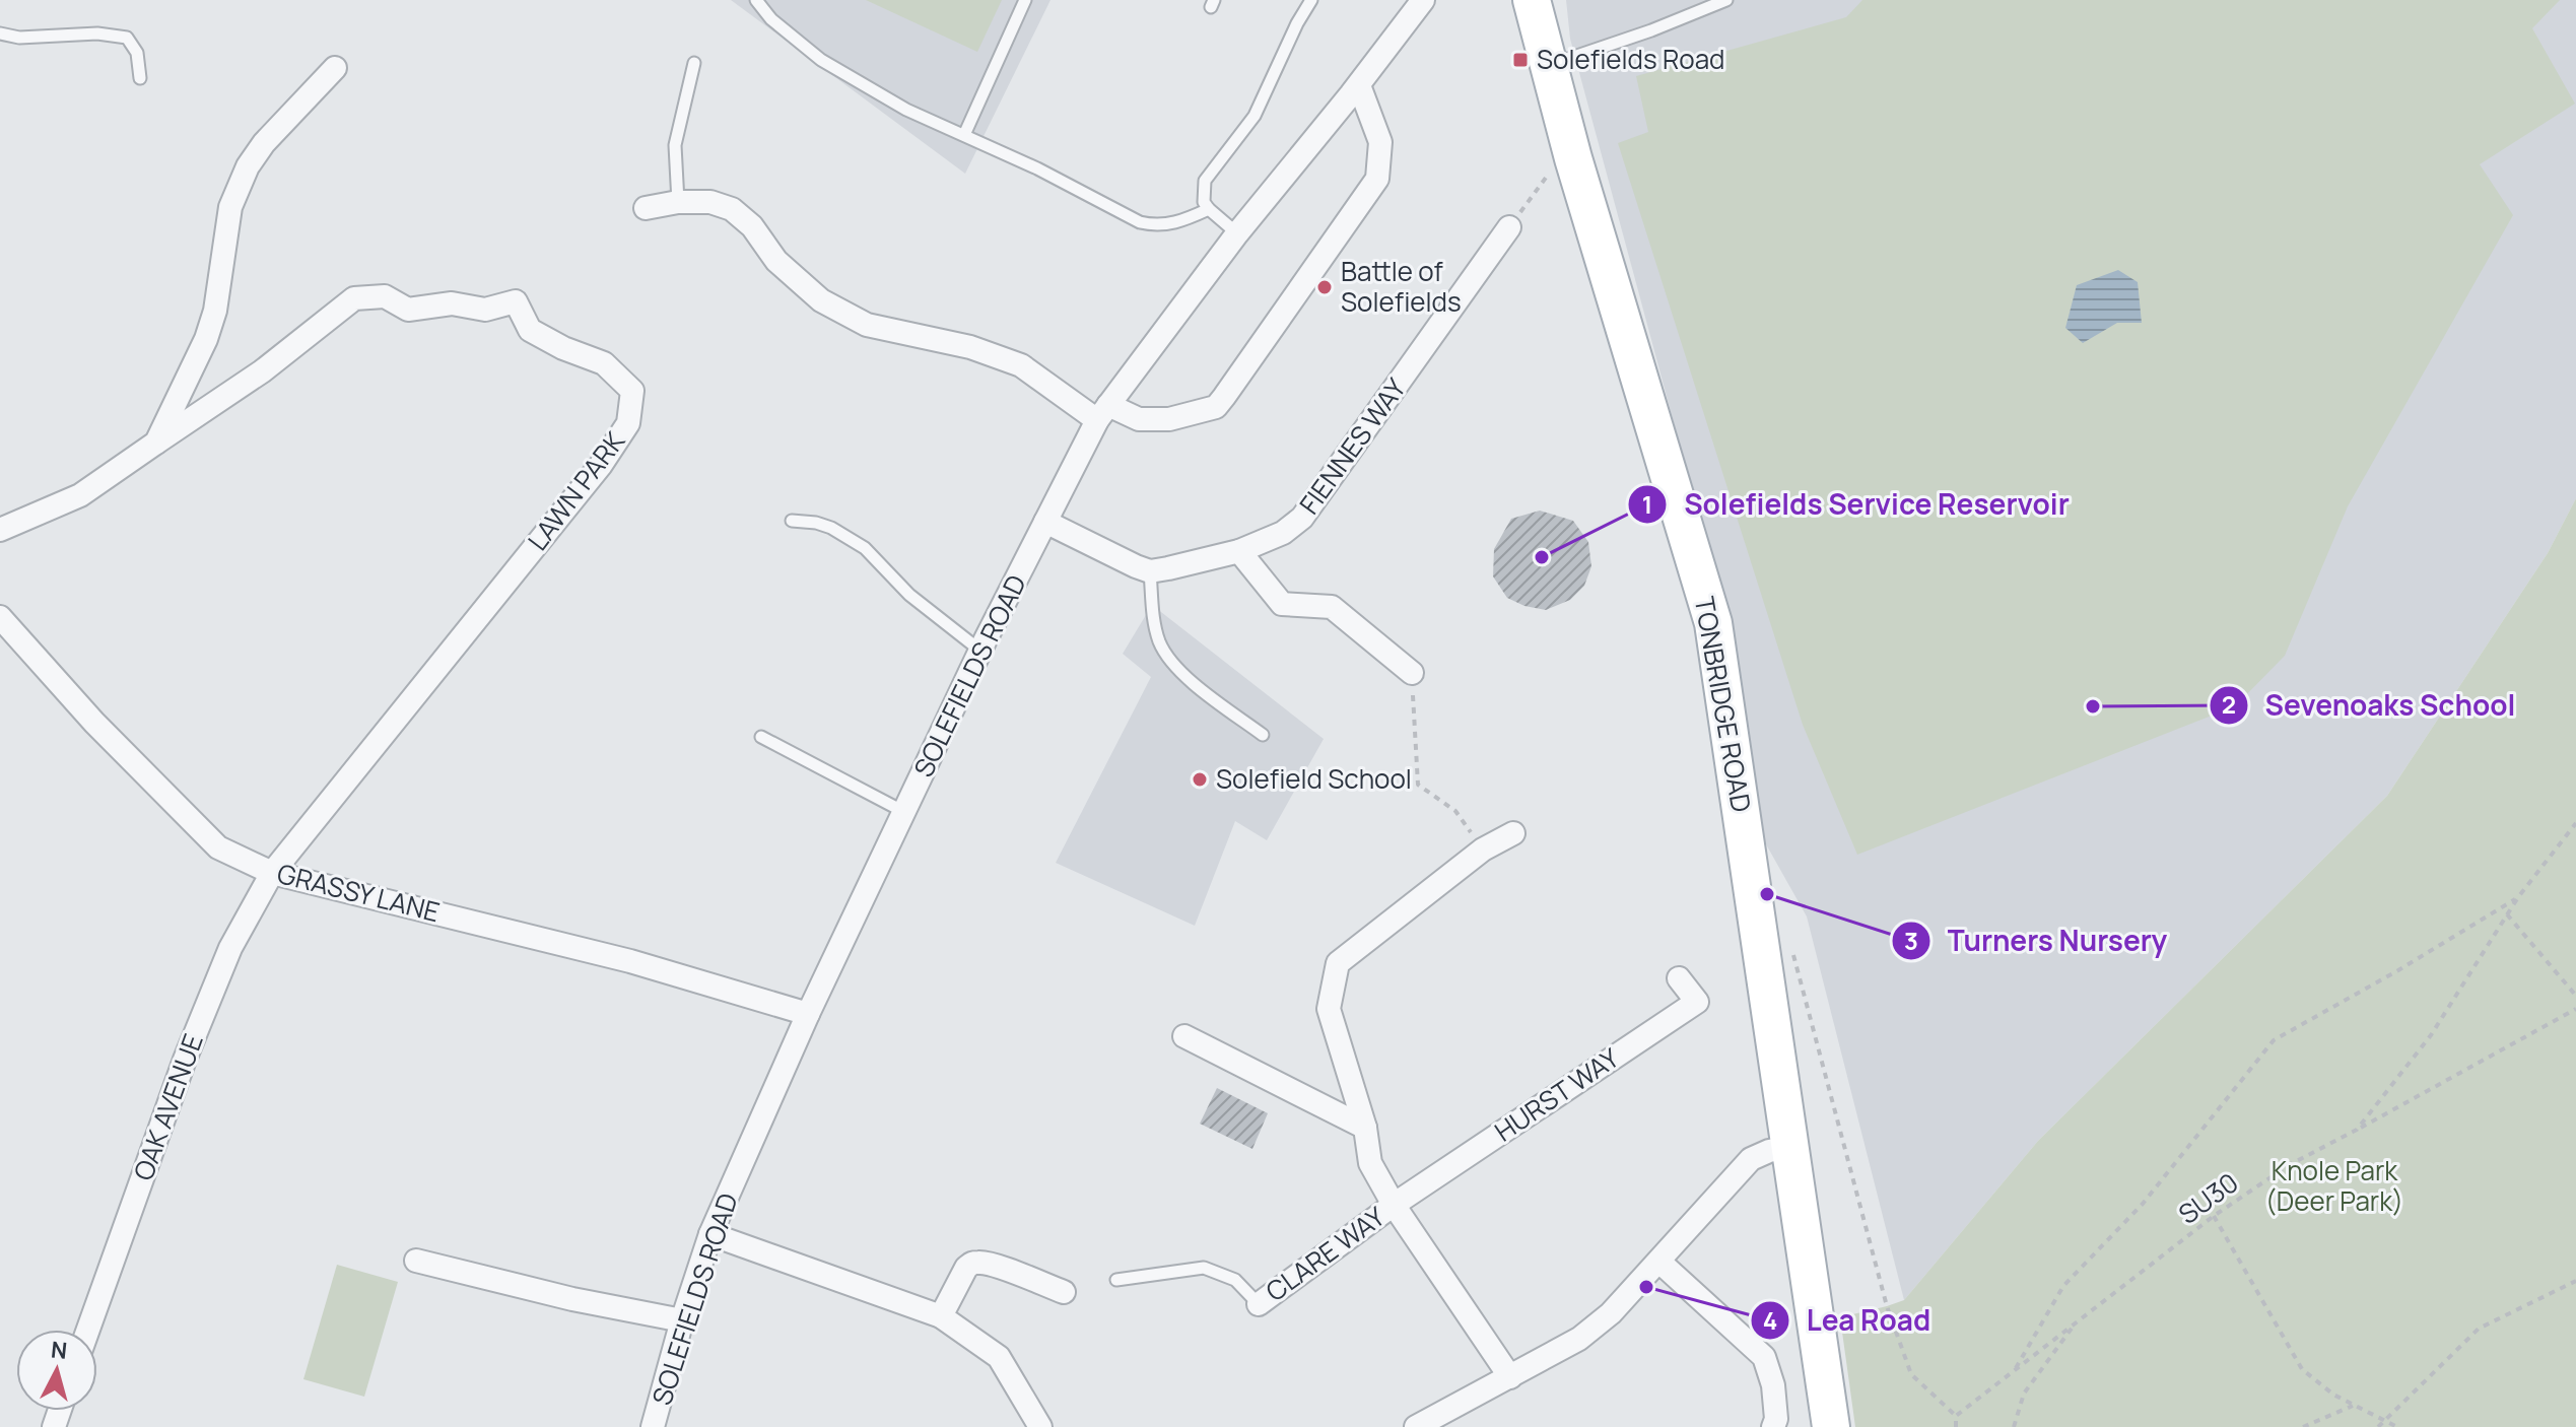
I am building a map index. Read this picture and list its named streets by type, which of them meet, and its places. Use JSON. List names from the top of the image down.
{
  "streets": {
    "main road": ["TONBRIDGE ROAD"],
    "street": [
      "FIENNES WAY",
      "LAWN PARK",
      "SOLEFIELDS ROAD",
      "GRASSY LANE",
      "HURST WAY",
      "OAK AVENUE",
      "CLARE WAY"
    ],
    "path": ["SU30"]
  },
  "crossings": [
    ["LAWN PARK", "GRASSY LANE"],
    ["LAWN PARK", "OAK AVENUE"],
    ["SOLEFIELDS ROAD", "GRASSY LANE"],
    ["GRASSY LANE", "OAK AVENUE"],
    ["HURST WAY", "CLARE WAY"]
  ],
  "parks": ["Knole Park (Deer Park)"],
  "places": {
    "transit": ["Solefields Road"],
    "other": [
      "Battle of Solefields",
      "Solefields Service Reservoir",
      "Sevenoaks School",
      "Solefield School",
      "Turners Nursery",
      "Lea Road"
    ]
  },
  "north": "top"
}
